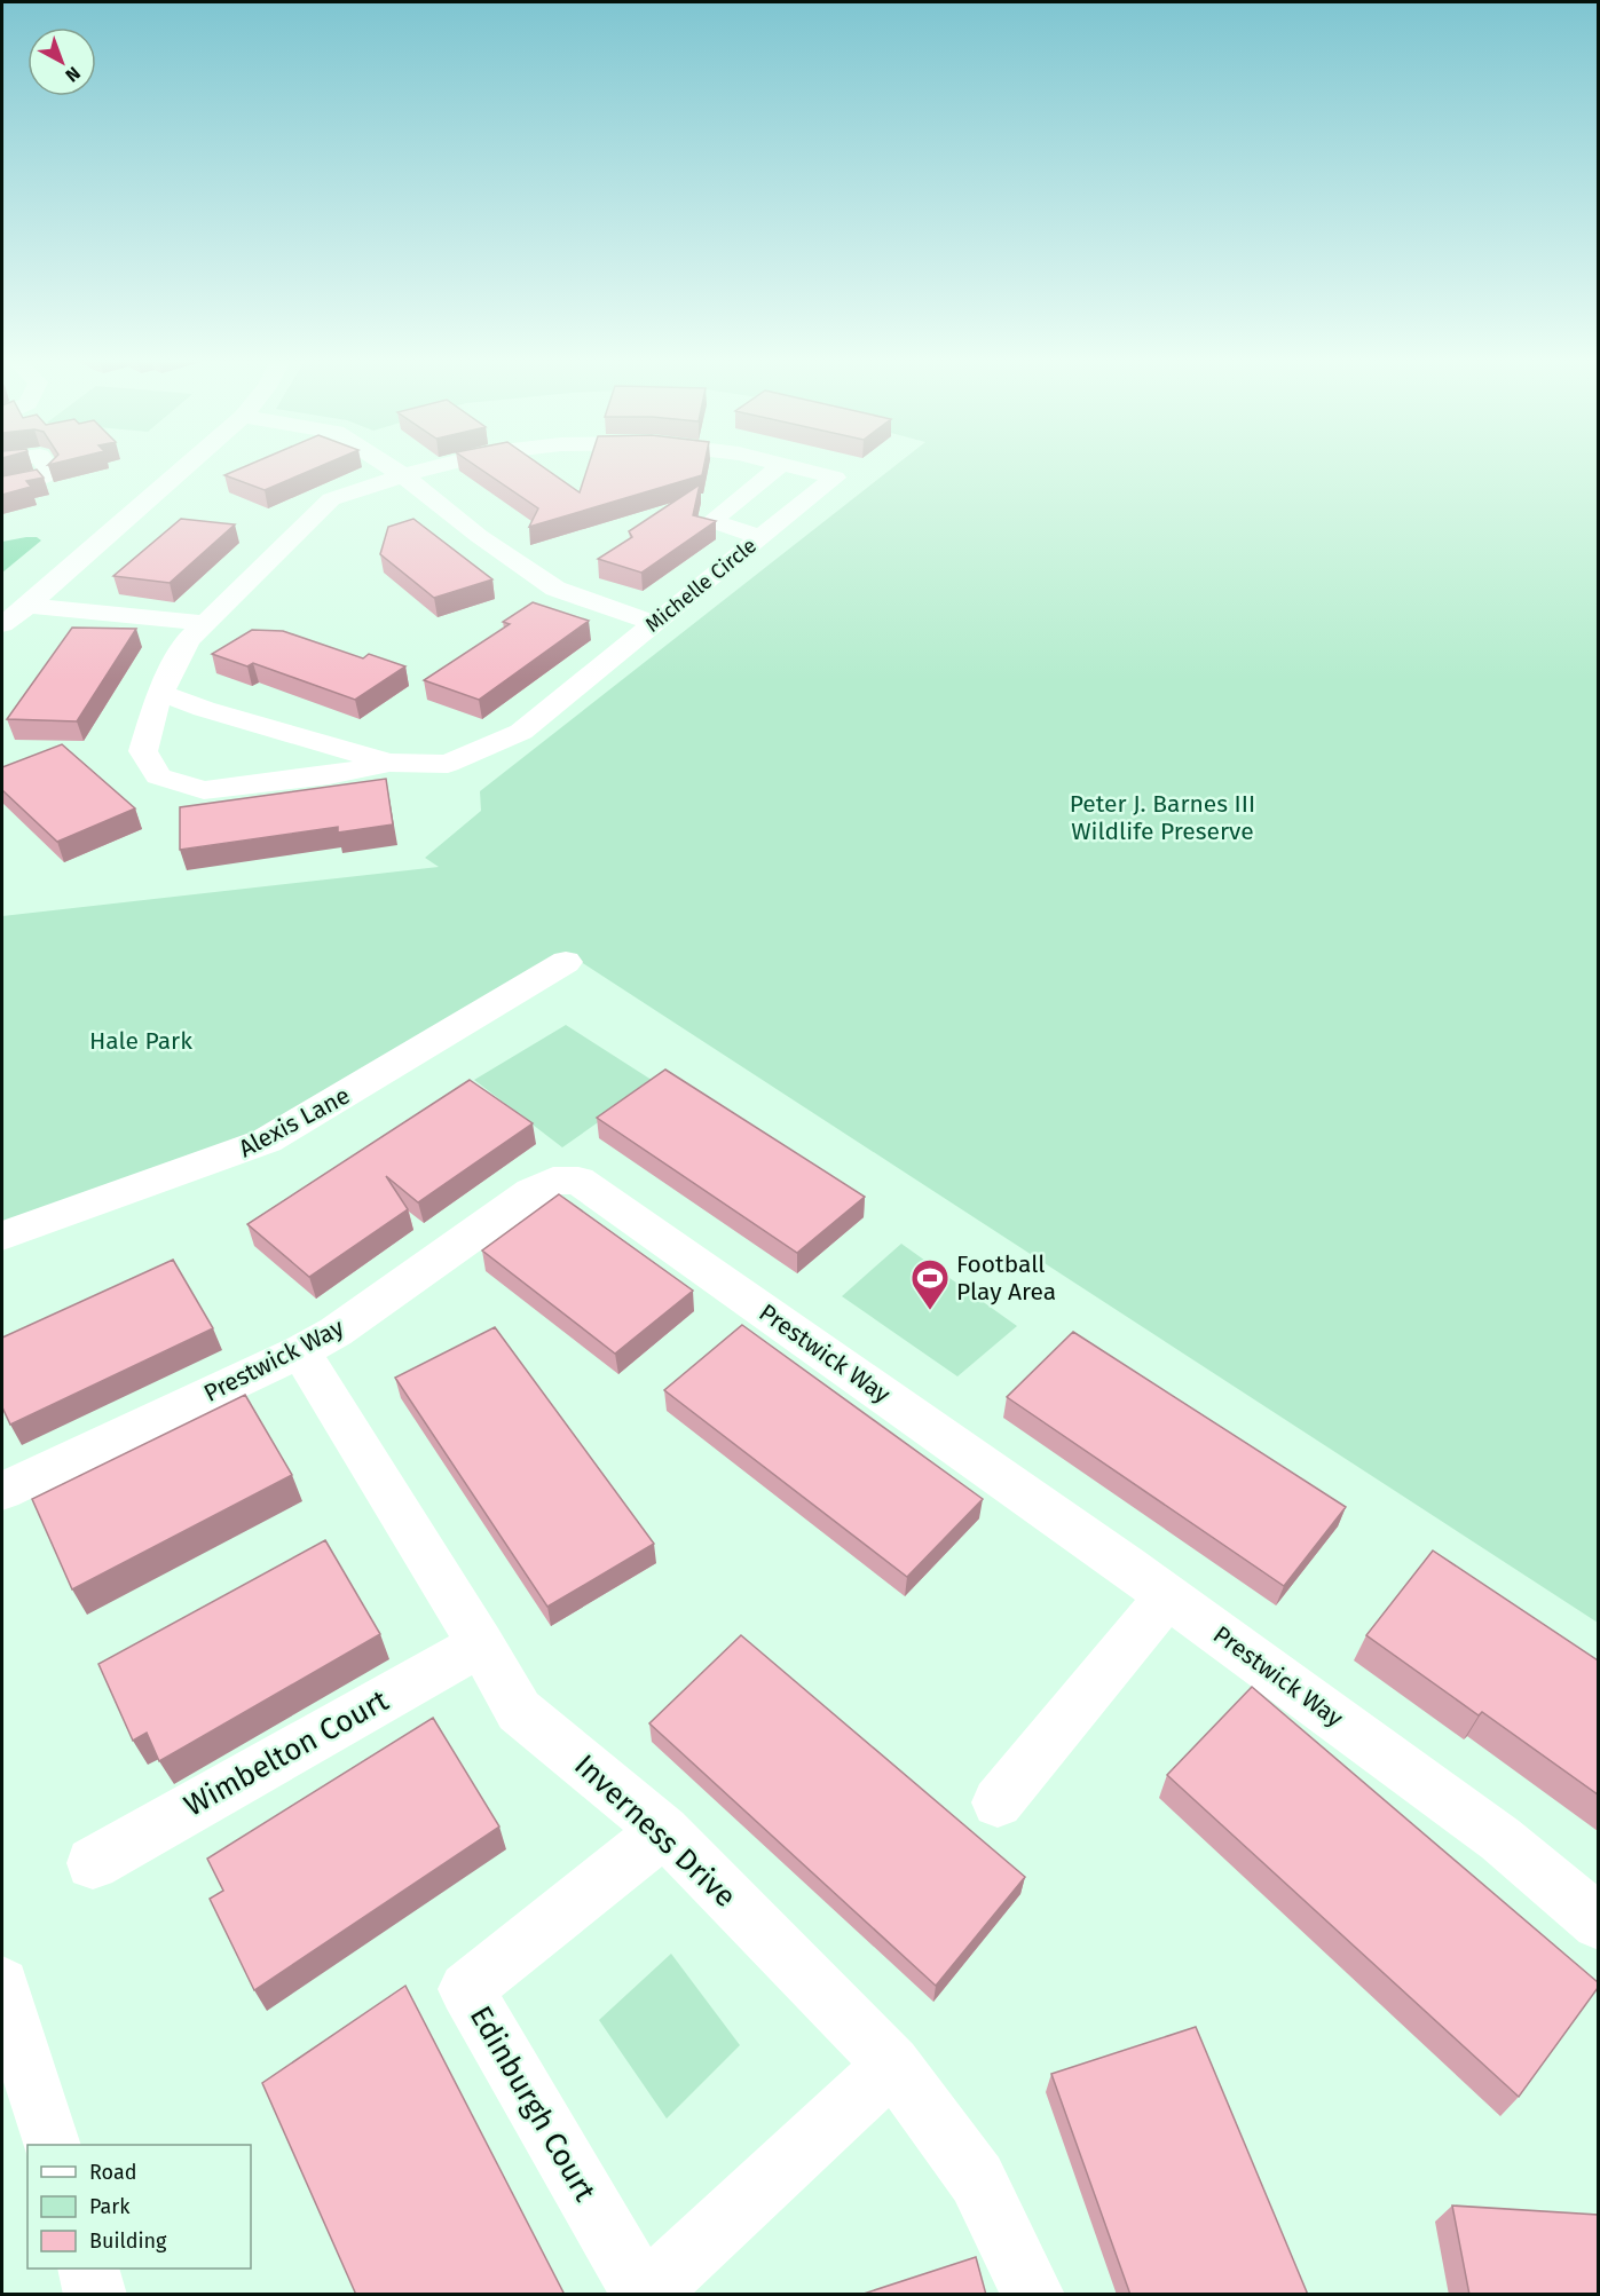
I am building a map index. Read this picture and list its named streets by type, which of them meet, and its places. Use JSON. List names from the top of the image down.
{
  "streets": {
    "street": [
      "Michelle Circle",
      "Alexis Lane",
      "Prestwick Way",
      "Wimbelton Court",
      "Inverness Drive",
      "Edinburgh Court"
    ]
  },
  "crossings": [
    ["Prestwick Way", "Inverness Drive"],
    ["Wimbelton Court", "Inverness Drive"],
    ["Inverness Drive", "Edinburgh Court"]
  ],
  "parks": ["Peter J. Barnes III Wildlife Preserve", "Hale Park"],
  "places": {
    "sports": ["Football Play Area"]
  },
  "legend": ["Road", "Park", "Building"],
  "north": "bottom right"
}
